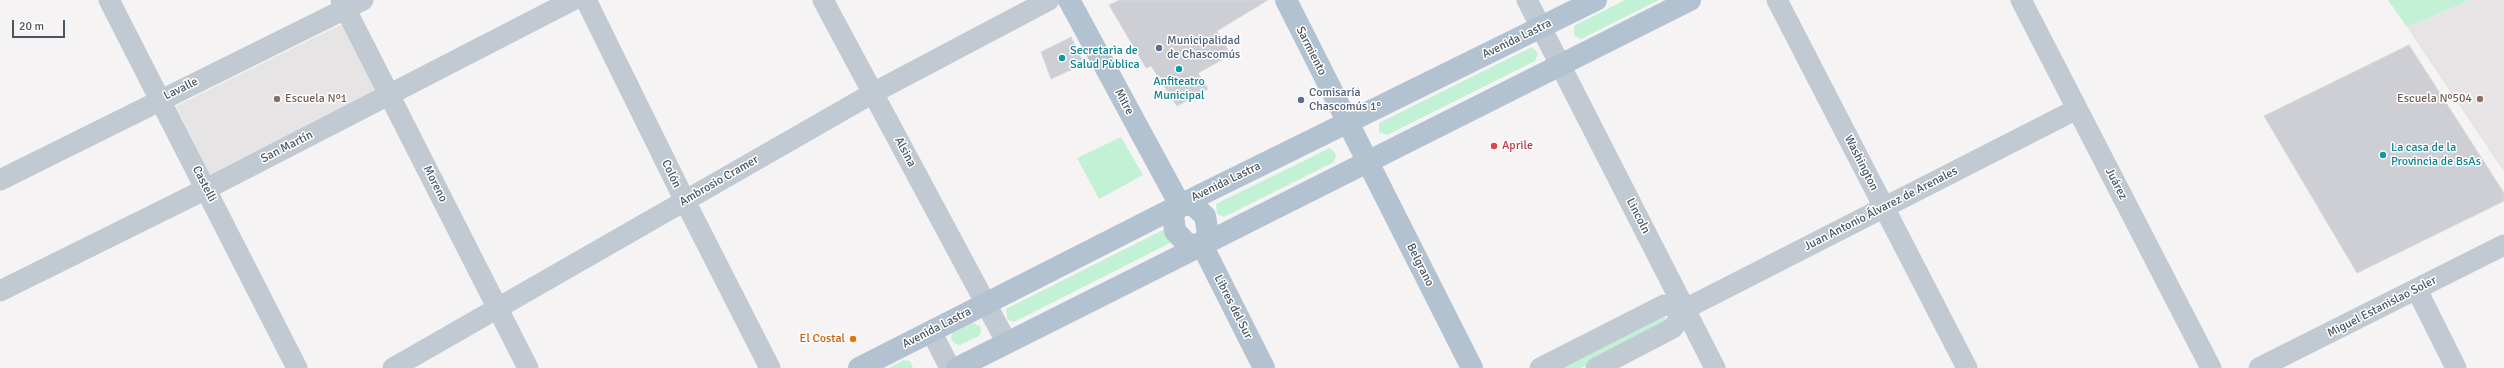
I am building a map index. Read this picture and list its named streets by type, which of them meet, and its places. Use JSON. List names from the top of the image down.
{
  "streets": {
    "main road": [
      "Avenida Lastra",
      "Sarmiento",
      "Mitre",
      "Belgrano",
      "Libres del Sur"
    ],
    "street": [
      "Lavalle",
      "San Martín",
      "Alsina",
      "Washington",
      "Colón",
      "Ambrosio Cramer",
      "Castelli",
      "Moreno",
      "Juárez",
      "Juan Antonio Álvarez de Arenales",
      "Lincoln",
      "Miguel Estanislao Soler"
    ]
  },
  "crossings": [
    ["Avenida Lastra", "Sarmiento"],
    ["Avenida Lastra", "Mitre"],
    ["Avenida Lastra", "Alsina"],
    ["Avenida Lastra", "Lincoln"],
    ["Sarmiento", "Belgrano"],
    ["Lavalle", "Castelli"],
    ["Lavalle", "Moreno"],
    ["San Martín", "Castelli"],
    ["San Martín", "Moreno"],
    ["Alsina", "Ambrosio Cramer"],
    ["Washington", "Juan Antonio Álvarez de Arenales"],
    ["Colón", "Ambrosio Cramer"],
    ["Ambrosio Cramer", "Moreno"],
    ["Juárez", "Juan Antonio Álvarez de Arenales"],
    ["Juan Antonio Álvarez de Arenales", "Lincoln"]
  ],
  "places": [
    "Municipalidad de Chascomús",
    "Secretarìa de Salud Pùblica",
    "Anfiteatro Municipal",
    "Escuela Nº1",
    "Escuela Nº504",
    "Comisaría Chascomús 1°",
    "Aprile",
    "La casa de la Provincia de BsAs",
    "El Costal"
  ],
  "scale_bar": "20 m"
}
